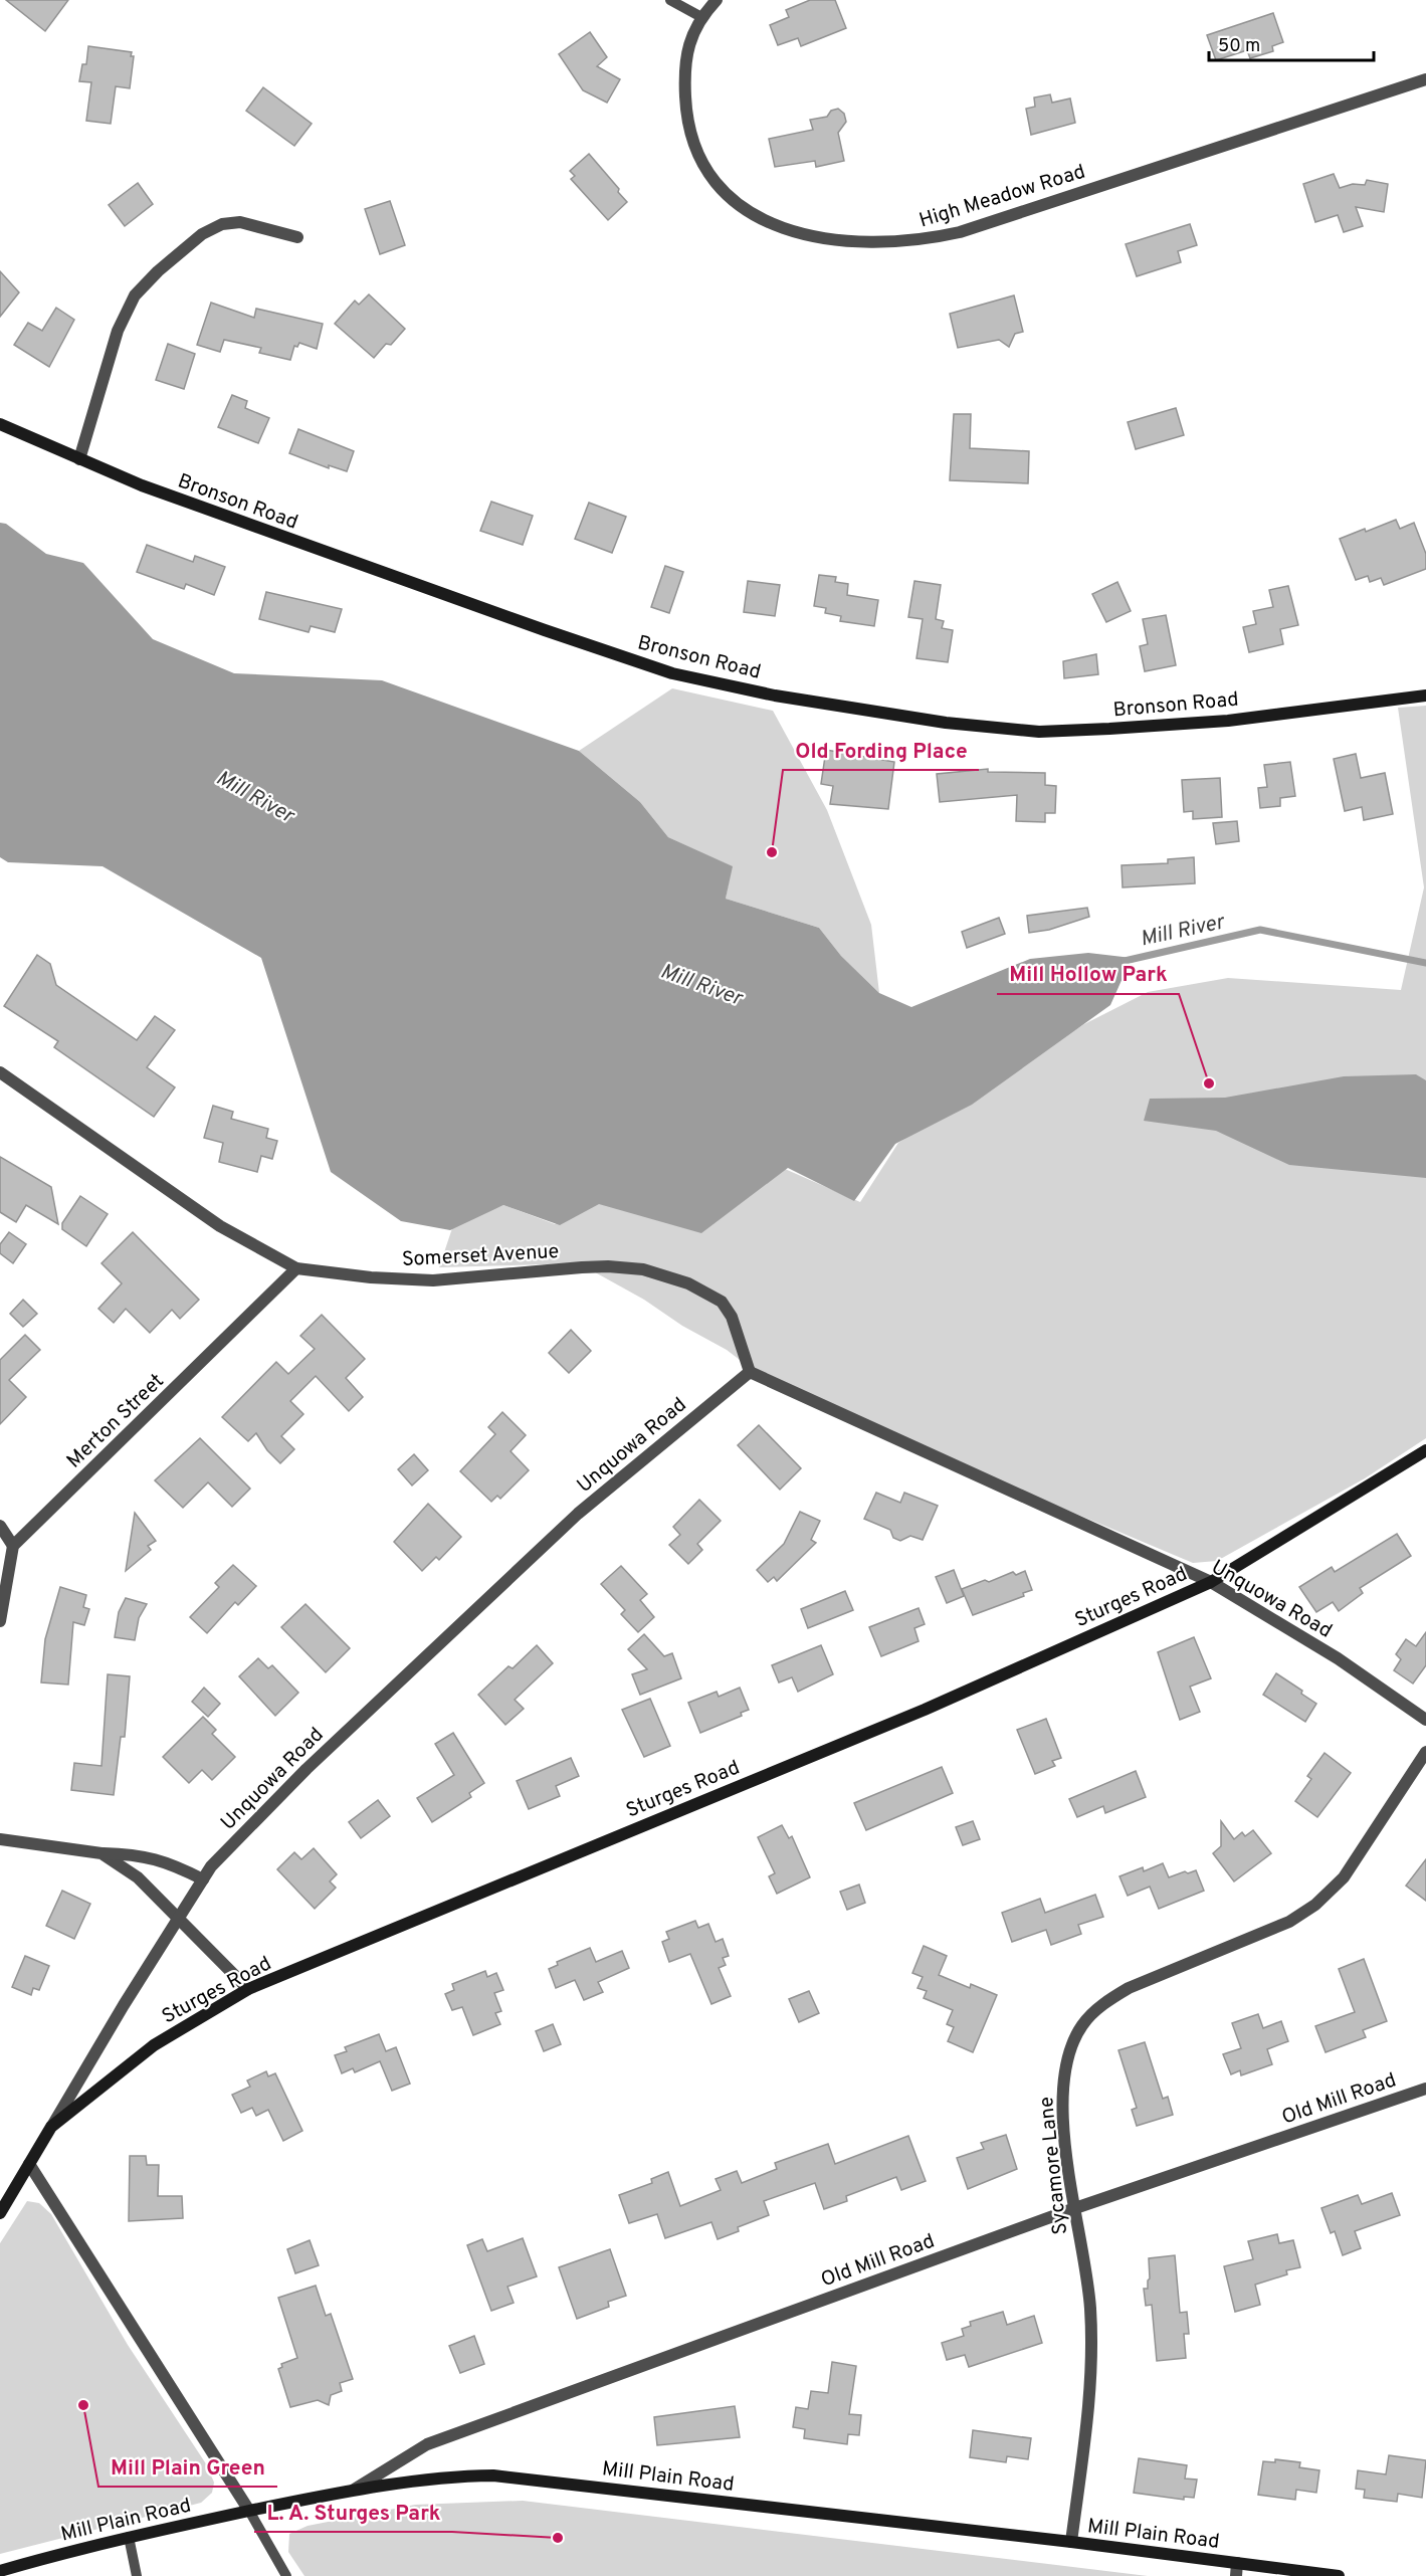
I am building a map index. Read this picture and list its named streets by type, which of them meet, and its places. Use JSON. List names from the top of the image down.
{
  "streets": {
    "main road": ["Bronson Road", "Sturges Road", "Mill Plain Road"],
    "street": [
      "High Meadow Road",
      "Somerset Avenue",
      "Merton Street",
      "Unquowa Road",
      "Old Mill Road",
      "Sycamore Lane"
    ]
  },
  "crossings": [
    ["Somerset Avenue", "Merton Street"],
    ["Somerset Avenue", "Unquowa Road"],
    ["Unquowa Road", "Sturges Road"],
    ["Old Mill Road", "Sycamore Lane"],
    ["Old Mill Road", "Mill Plain Road"],
    ["Sycamore Lane", "Mill Plain Road"]
  ],
  "water": ["Mill River"],
  "places": [
    "Old Fording Place",
    "Mill Hollow Park",
    "Mill Plain Green",
    "L. A. Sturges Park"
  ],
  "scale_bar": "50 m"
}
